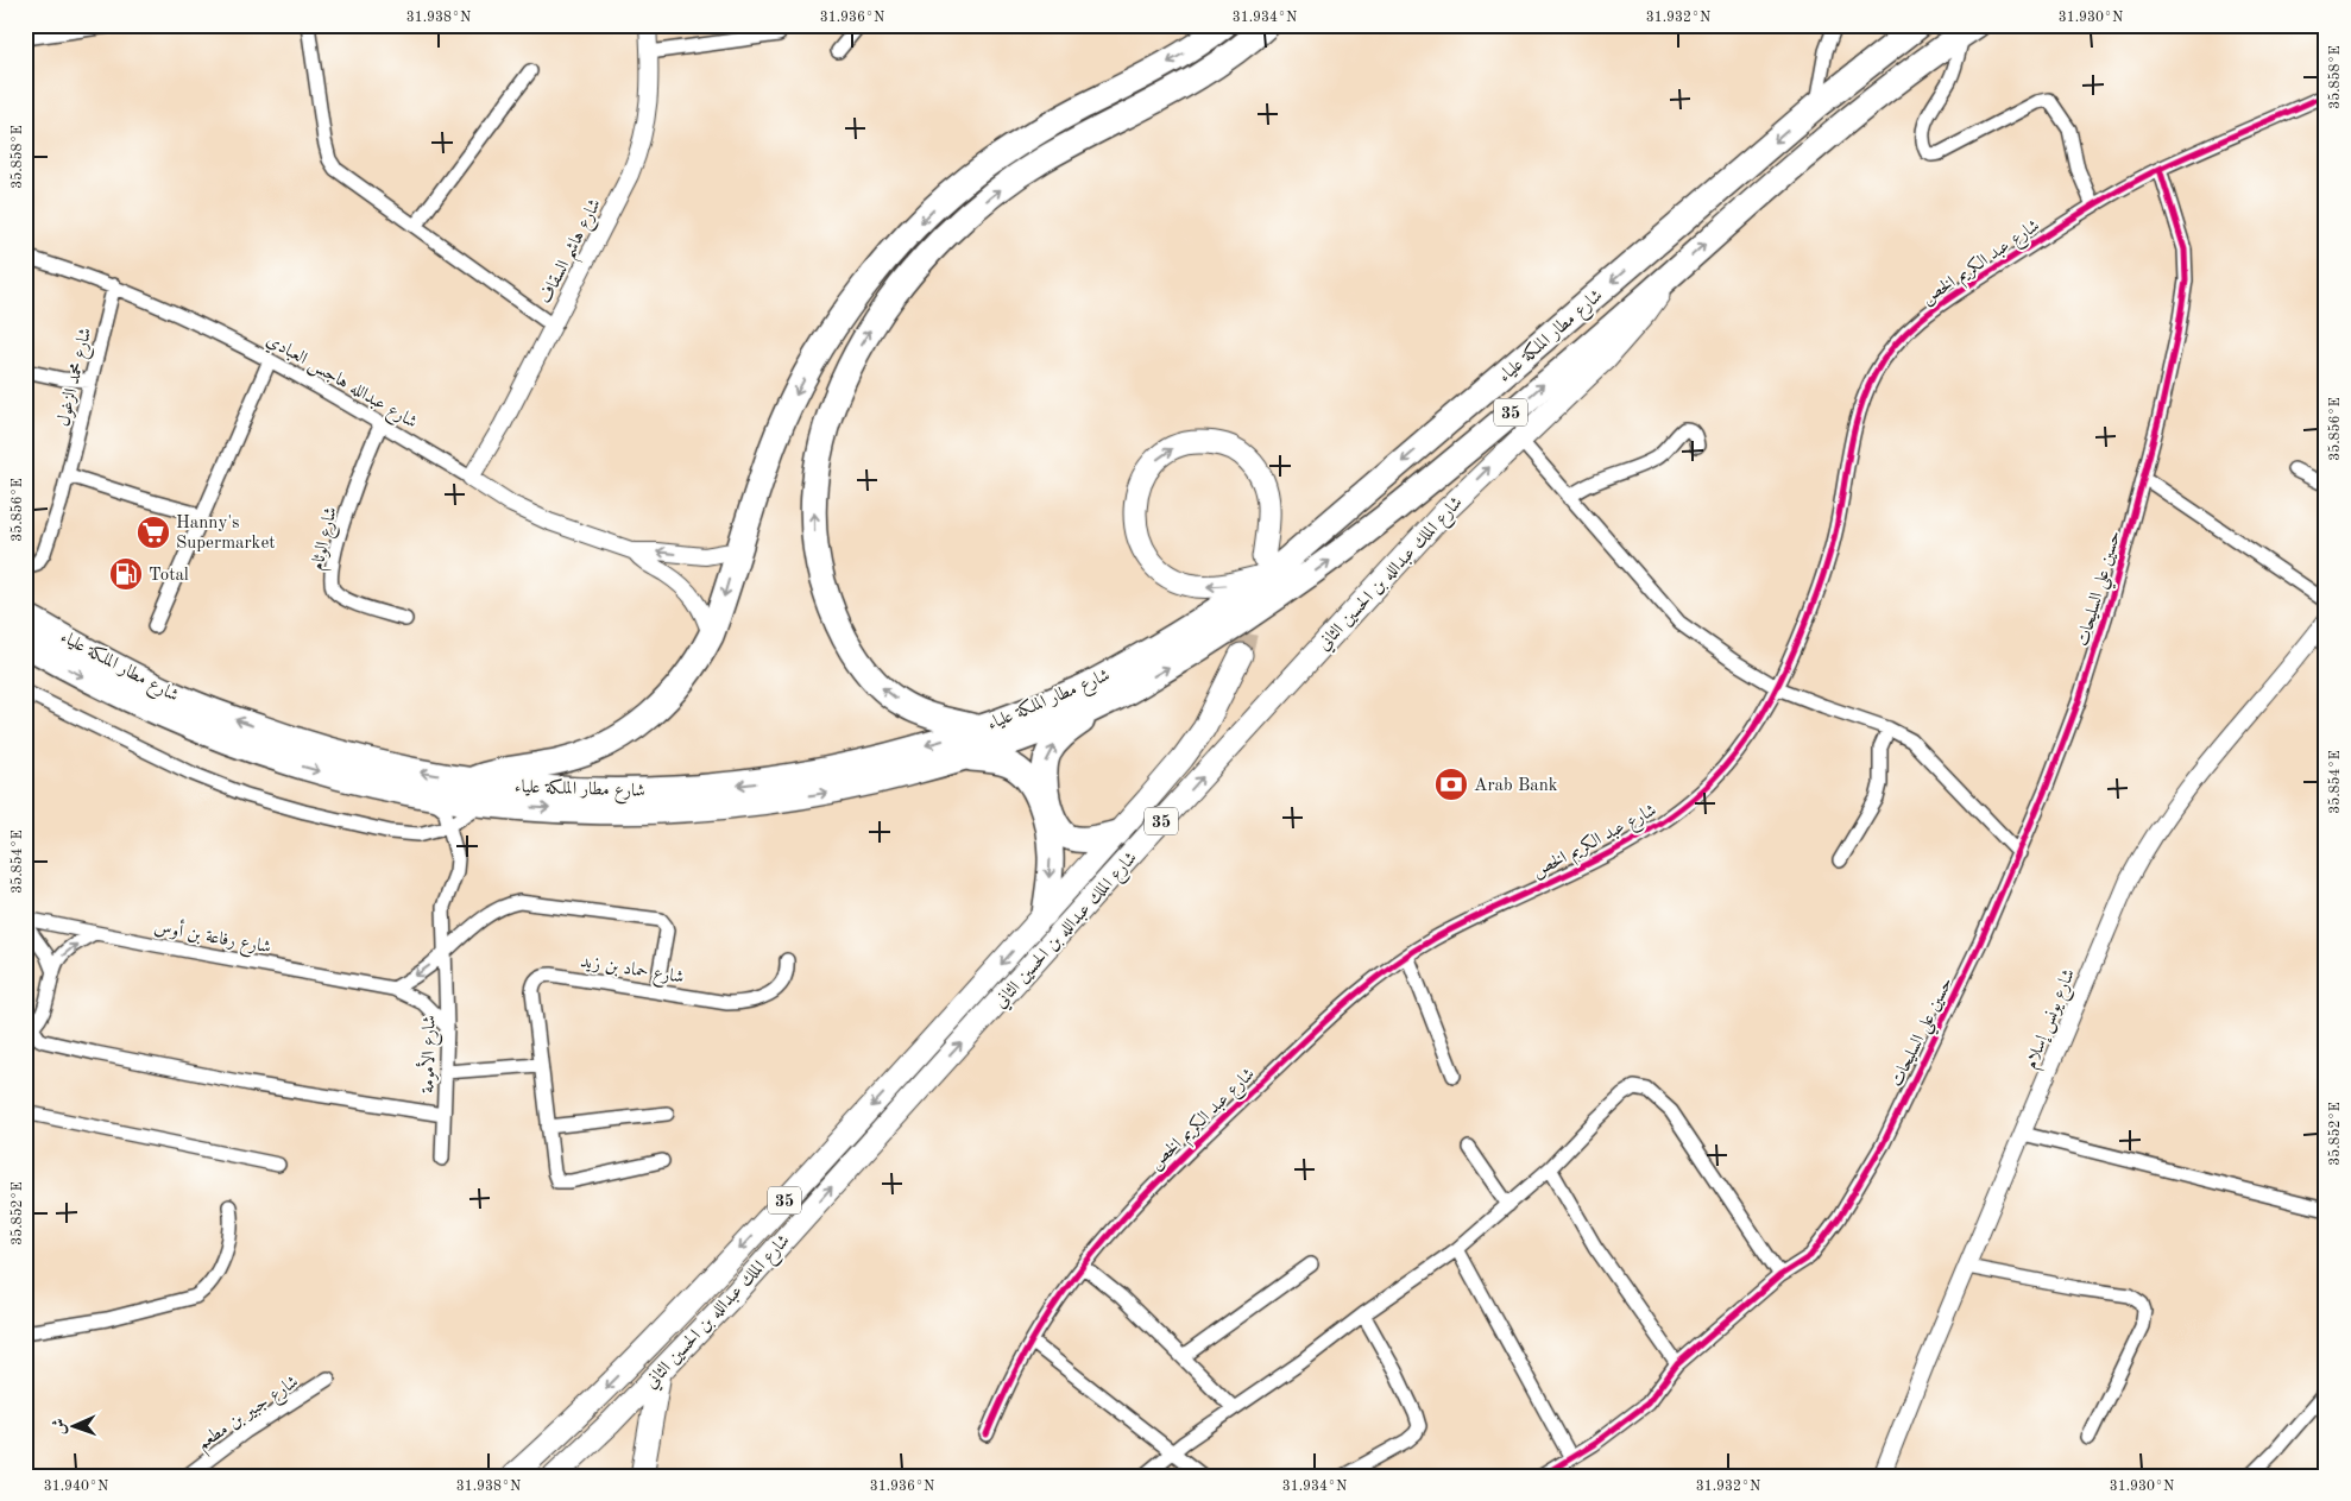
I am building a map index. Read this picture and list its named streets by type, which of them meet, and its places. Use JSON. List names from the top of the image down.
{
  "streets": {
    "highway": ["شارع مطار الملكة علياء", "35", "شارع الملك عبدالله بن الحسين الثاني"],
    "street": [
      "شارع هاشم السقاف",
      "شارع عبد الكريم الخص",
      "شارع محمد الزغول",
      "شارع عبدالله هاجس العبادي",
      "شارع الوئام",
      "حسين علي السليحات",
      "شارع رفاعة بن أوس",
      "شارع حماد بن زيد",
      "شارع يونس إسلام",
      "شارع الأمومة",
      "شارع جبير بن مطعم"
    ]
  },
  "crossings": [
    ["شارع هاشم السقاف", "شارع عبدالله هاجس العبادي"],
    ["شارع عبد الكريم الخص", "حسين علي السليحات"],
    ["شارع مطار الملكة علياء", "35"],
    ["شارع مطار الملكة علياء", "شارع الملك عبدالله بن الحسين الثاني"],
    ["شارع محمد الزغول", "شارع عبدالله هاجس العبادي"],
    ["شارع عبدالله هاجس العبادي", "شارع الوئام"],
    ["شارع رفاعة بن أوس", "شارع الأمومة"]
  ],
  "places": {
    "supermarket": ["Hanny's Supermarket"],
    "fuel station": ["Total"],
    "bank": ["Arab Bank"]
  },
  "north": "left",
  "coordinates": [
    "31.938°N",
    "31.936°N",
    "31.934°N",
    "31.932°N",
    "31.930°N",
    "35.858°E",
    "35.856°E",
    "35.854°E",
    "35.852°E",
    "31.940°N"
  ]
}
